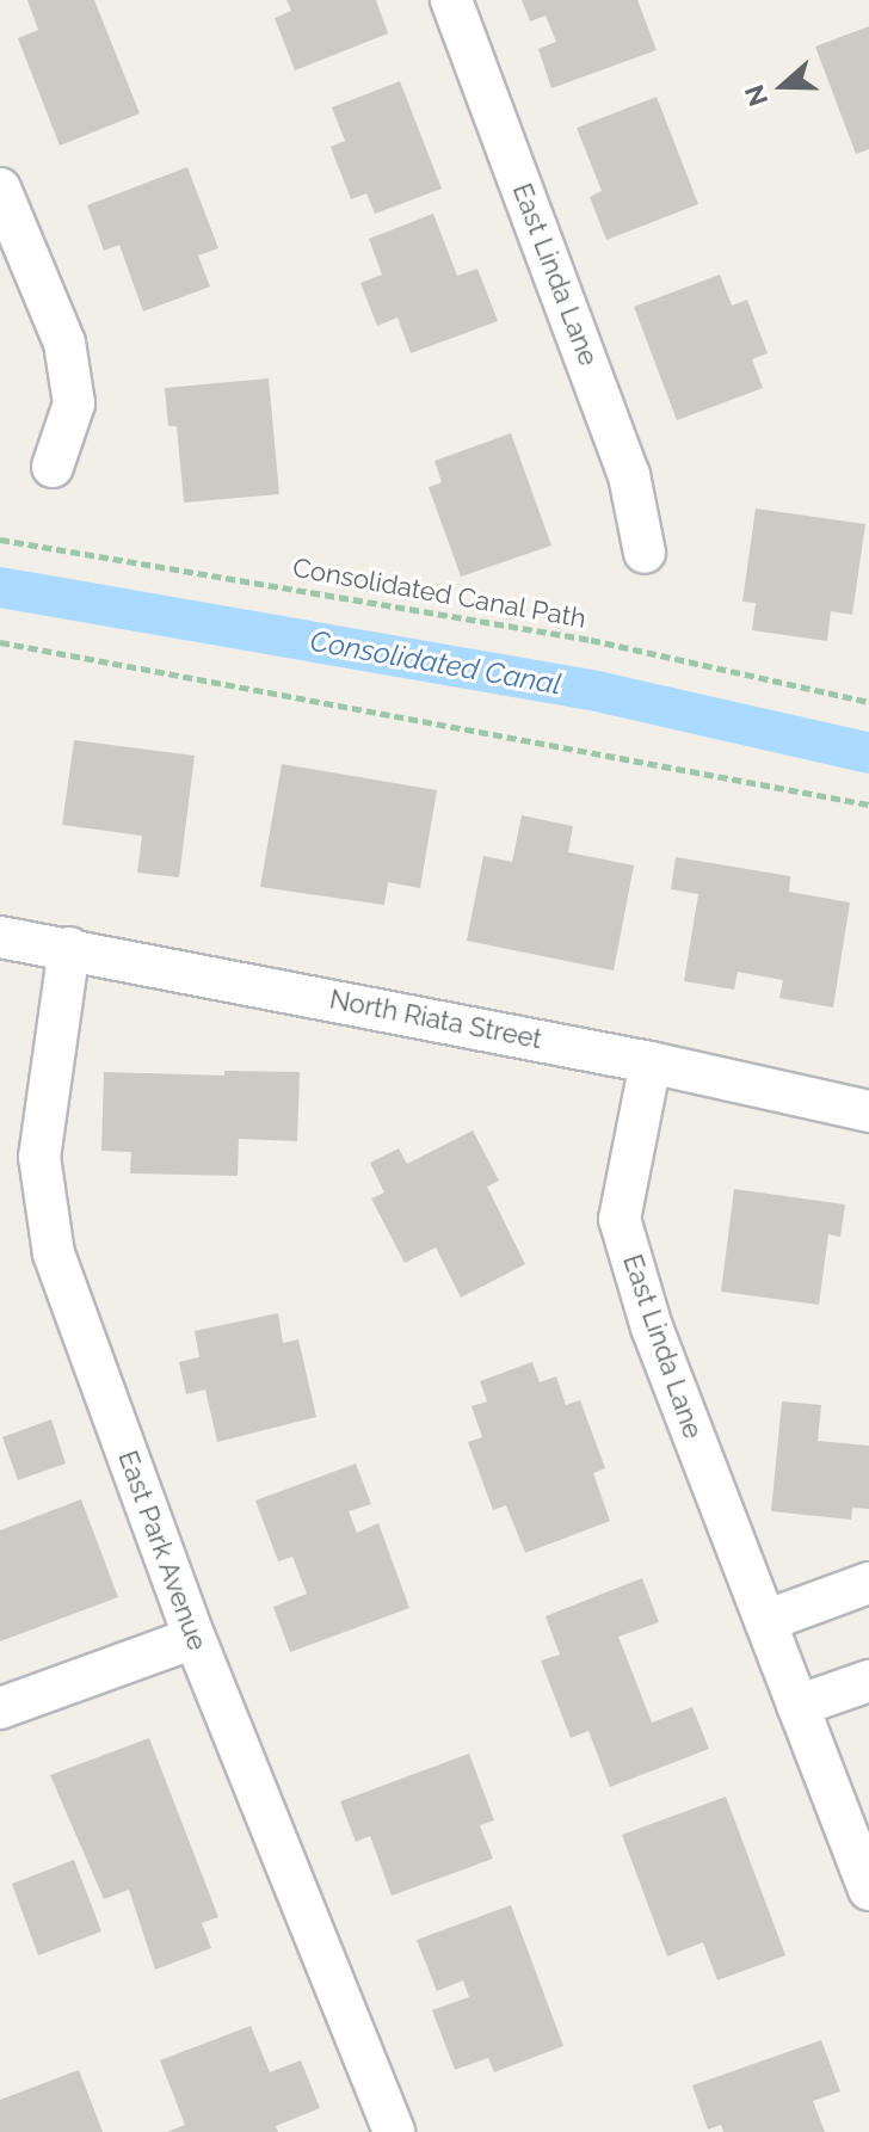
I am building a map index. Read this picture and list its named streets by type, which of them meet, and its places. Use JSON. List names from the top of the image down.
{
  "streets": {
    "street": ["East Linda Lane", "North Riata Street", "East Park Avenue"],
    "path": ["Consolidated Canal Path"]
  },
  "crossings": [
    ["East Linda Lane", "North Riata Street"],
    ["North Riata Street", "East Park Avenue"]
  ],
  "water": ["Consolidated Canal"],
  "north": "left"
}
